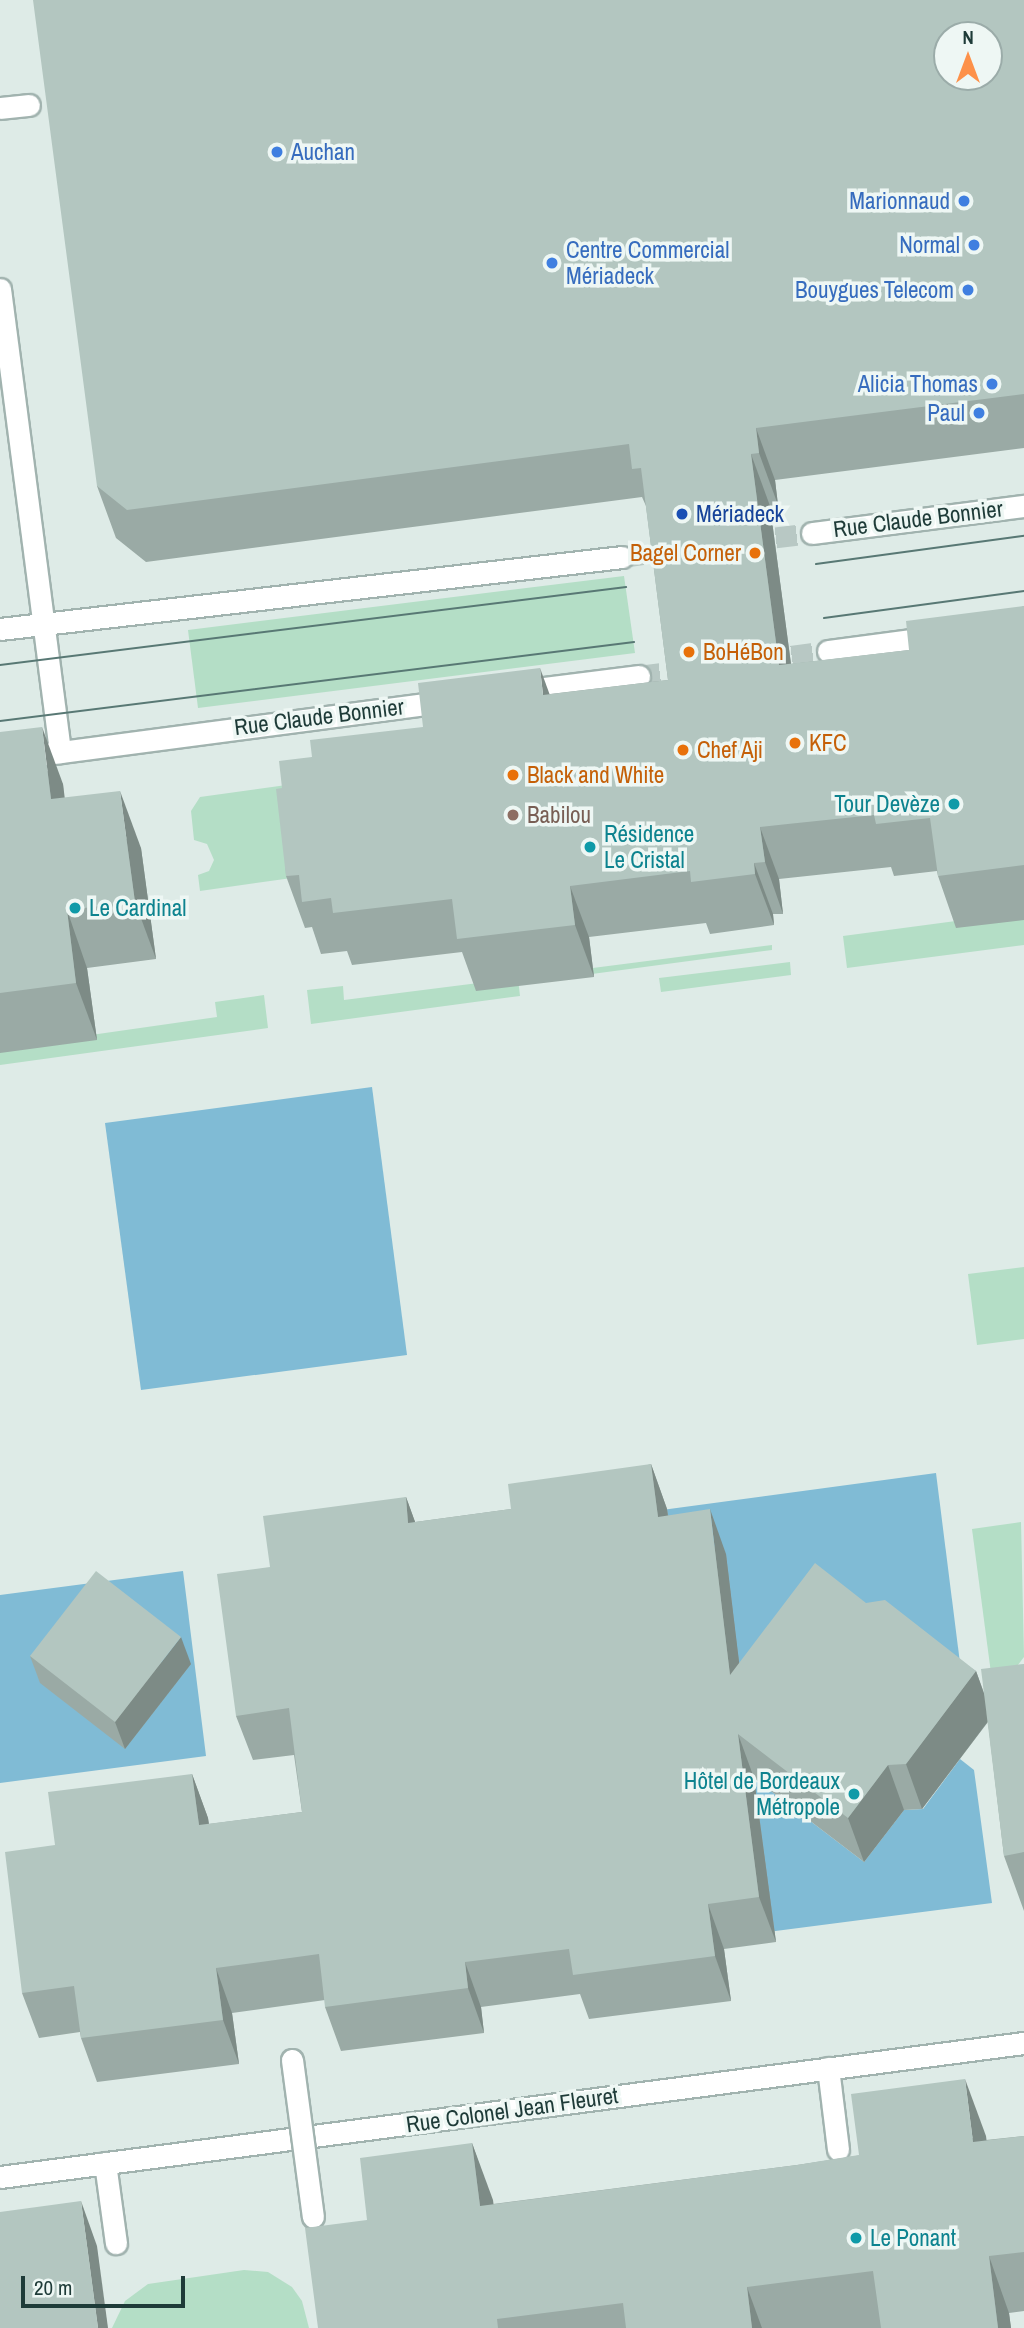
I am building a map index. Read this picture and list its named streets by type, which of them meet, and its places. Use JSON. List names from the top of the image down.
{
  "streets": {
    "street": ["Rue Claude Bonnier", "Rue Colonel Jean Fleuret"]
  },
  "places": [
    "Auchan",
    "Marionnaud",
    "Normal",
    "Centre Commercial Mériadeck",
    "Bouygues Telecom",
    "Alicia Thomas",
    "Paul",
    "Mériadeck",
    "Bagel Corner",
    "BoHéBon",
    "KFC",
    "Chef Aji",
    "Black and White",
    "Tour Devèze",
    "Babilou",
    "Résidence Le Cristal",
    "Le Cardinal",
    "Hôtel de Bordeaux Métropole",
    "Le Ponant"
  ],
  "scale_bar": "20 m",
  "north": "top"
}
